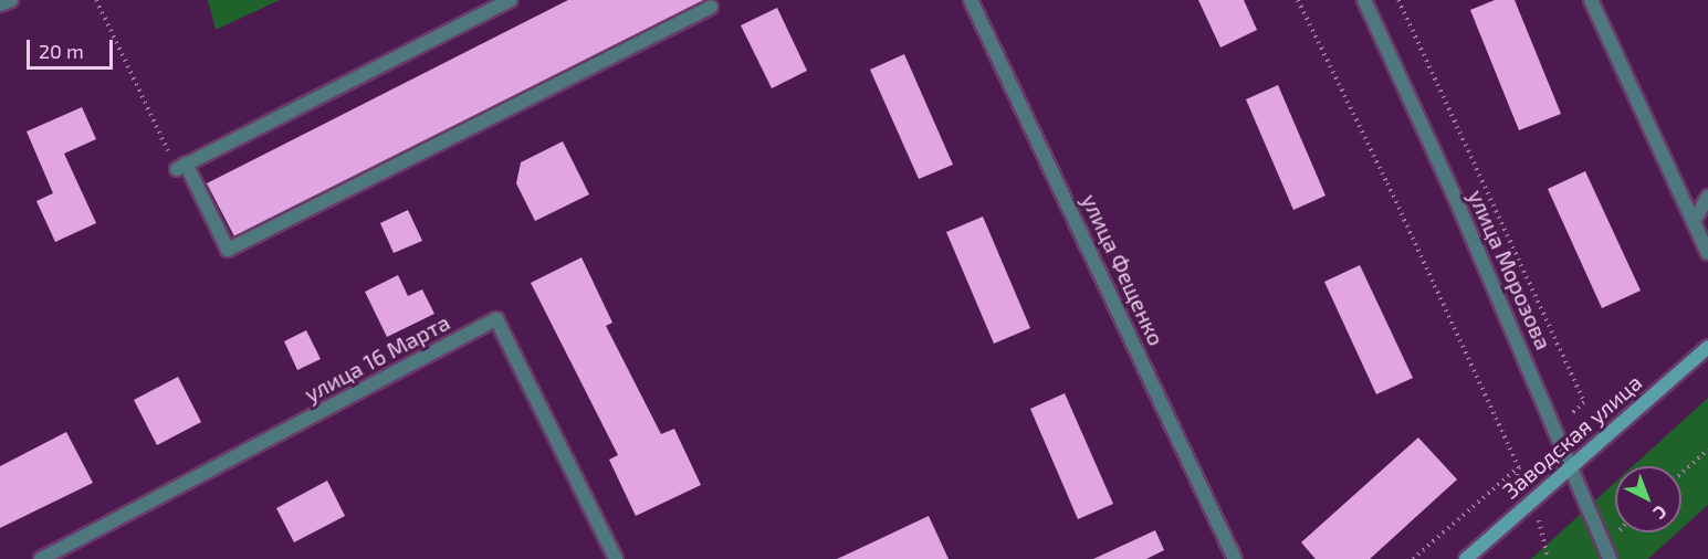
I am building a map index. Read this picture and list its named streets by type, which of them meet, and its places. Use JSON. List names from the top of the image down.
{
  "streets": {
    "street": [
      "улица Фещенко",
      "улица Морозова",
      "улица 16 Марта",
      "Заводская улица"
    ]
  },
  "crossings": [
    ["улица Морозова", "Заводская улица"]
  ],
  "scale_bar": "20 m",
  "north": "bottom right"
}
